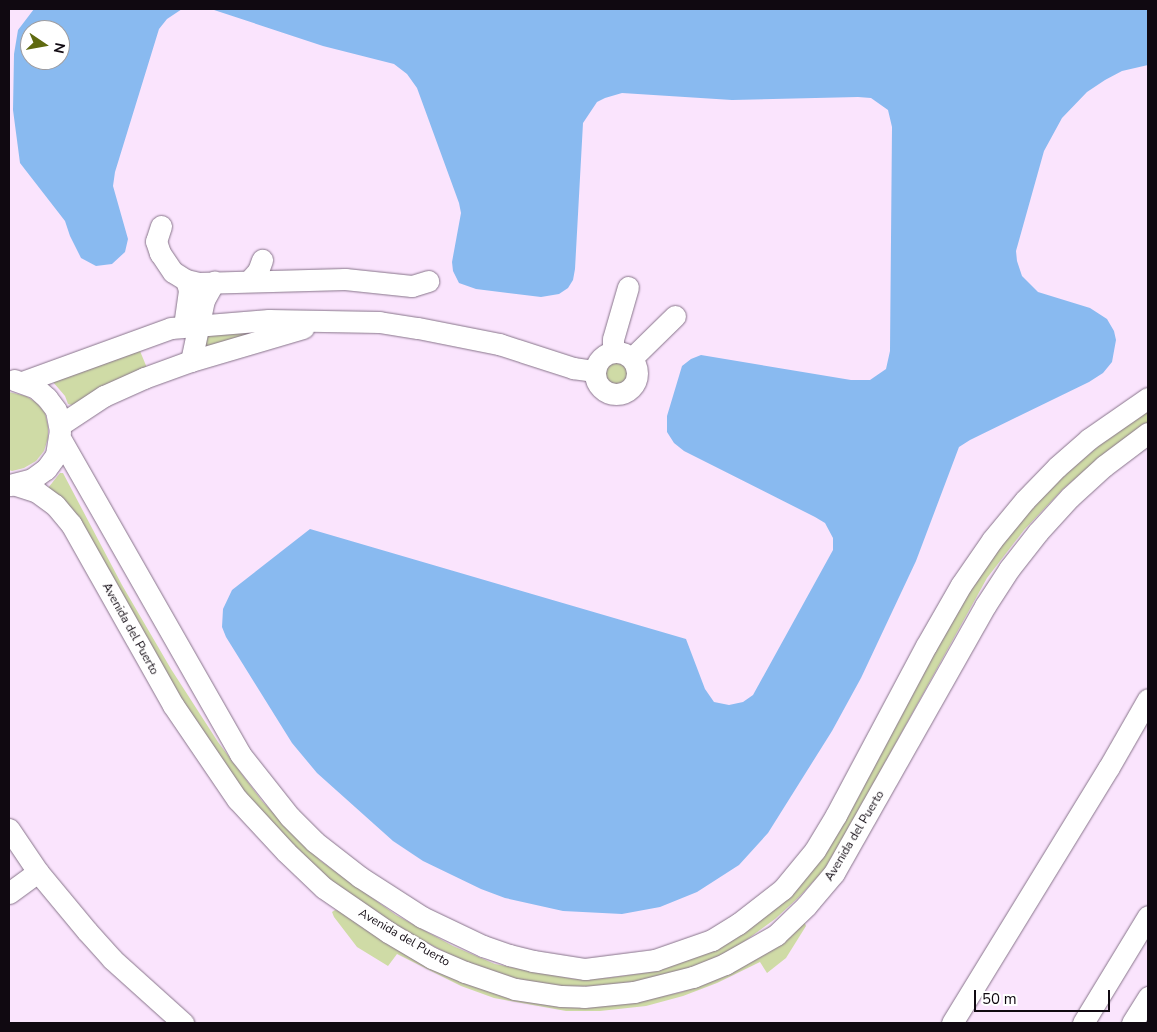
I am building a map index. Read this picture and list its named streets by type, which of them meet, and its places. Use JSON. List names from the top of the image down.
{
  "streets": {
    "street": ["Avenida del Puerto"]
  },
  "scale_bar": "50 m",
  "north": "right"
}
